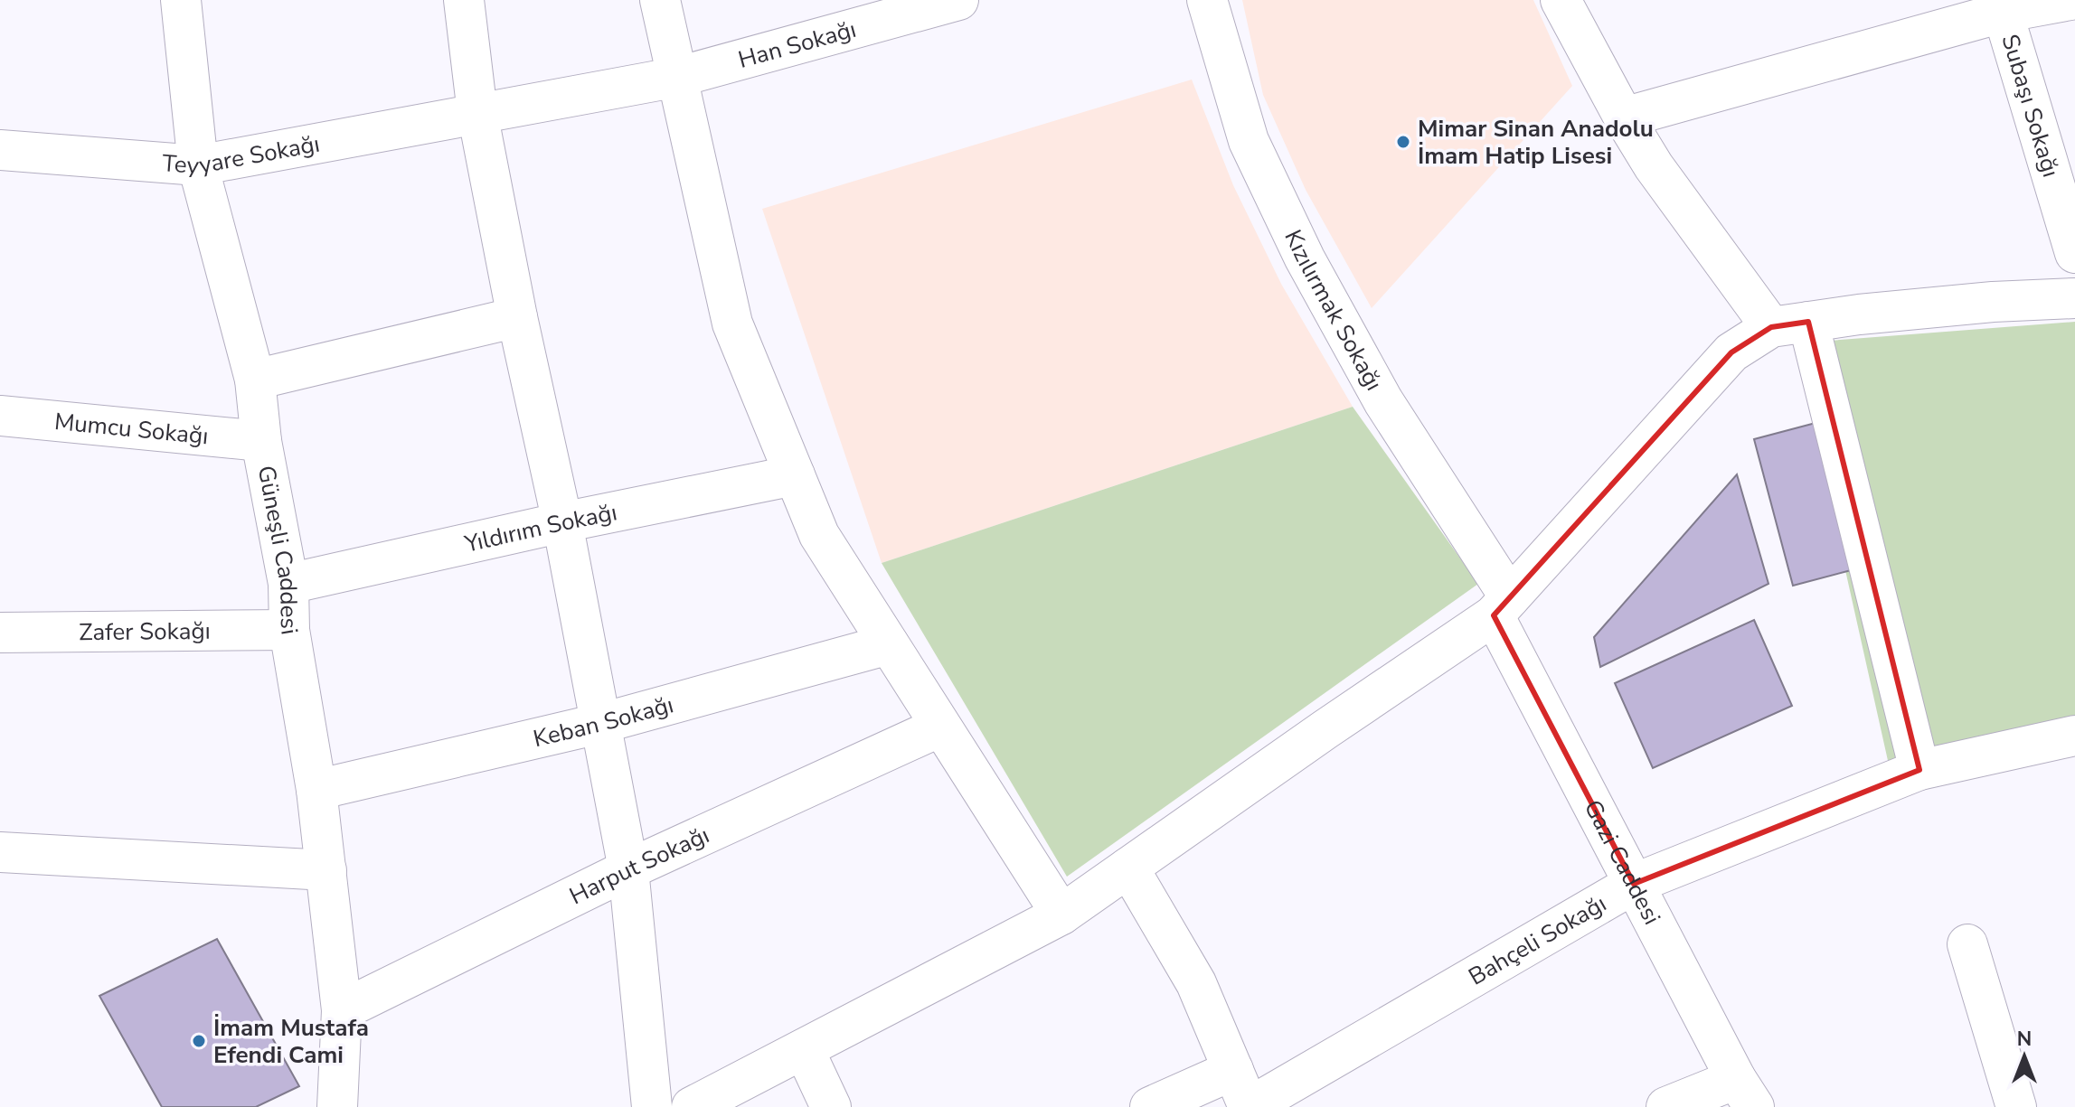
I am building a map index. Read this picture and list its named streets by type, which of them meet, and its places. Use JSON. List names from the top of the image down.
{
  "streets": {
    "street": [
      "Han Sokağı",
      "Subaşı Sokağı",
      "Teyyare Sokağı",
      "Kızılırmak Sokağı",
      "Mumcu Sokağı",
      "Yıldırım Sokağı",
      "Güneşli Caddesi",
      "Zafer Sokağı",
      "Keban Sokağı",
      "Gazi Caddesi",
      "Harput Sokağı",
      "Bahçeli Sokağı"
    ]
  },
  "crossings": [
    ["Han Sokağı", "Teyyare Sokağı"],
    ["Teyyare Sokağı", "Güneşli Caddesi"],
    ["Kızılırmak Sokağı", "Gazi Caddesi"],
    ["Mumcu Sokağı", "Güneşli Caddesi"],
    ["Yıldırım Sokağı", "Güneşli Caddesi"],
    ["Güneşli Caddesi", "Zafer Sokağı"],
    ["Güneşli Caddesi", "Keban Sokağı"],
    ["Güneşli Caddesi", "Harput Sokağı"],
    ["Gazi Caddesi", "Bahçeli Sokağı"]
  ],
  "places": ["Mimar Sinan Anadolu İmam Hatip Lisesi", "İmam Mustafa Efendi Cami"],
  "north": "top"
}
